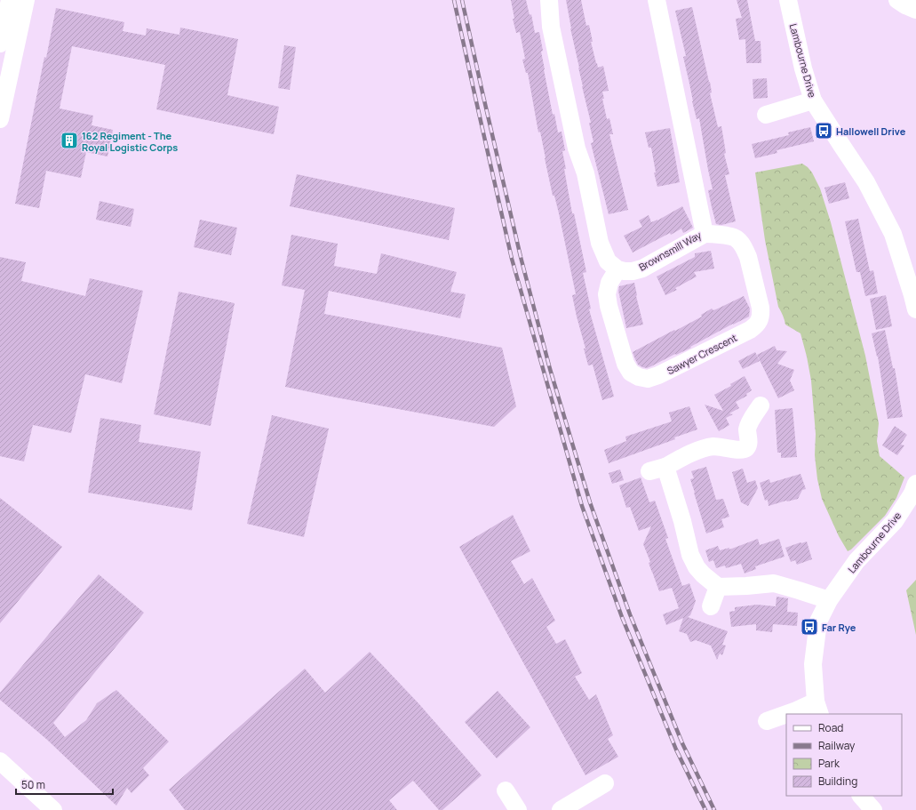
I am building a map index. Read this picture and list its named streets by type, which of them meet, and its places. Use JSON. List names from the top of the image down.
{
  "streets": {
    "street": ["Lambourne Drive", "Brownsmill Way", "Sawyer Crescent"]
  },
  "crossings": [
    ["Brownsmill Way", "Sawyer Crescent"]
  ],
  "places": {
    "bus stop": ["Hallowell Drive", "Far Rye"],
    "building": ["162 Regiment - The Royal Logistic Corps"]
  },
  "legend": [
    "Road",
    "Railway",
    "Park",
    "Building"
  ],
  "scale_bar": "50 m"
}
